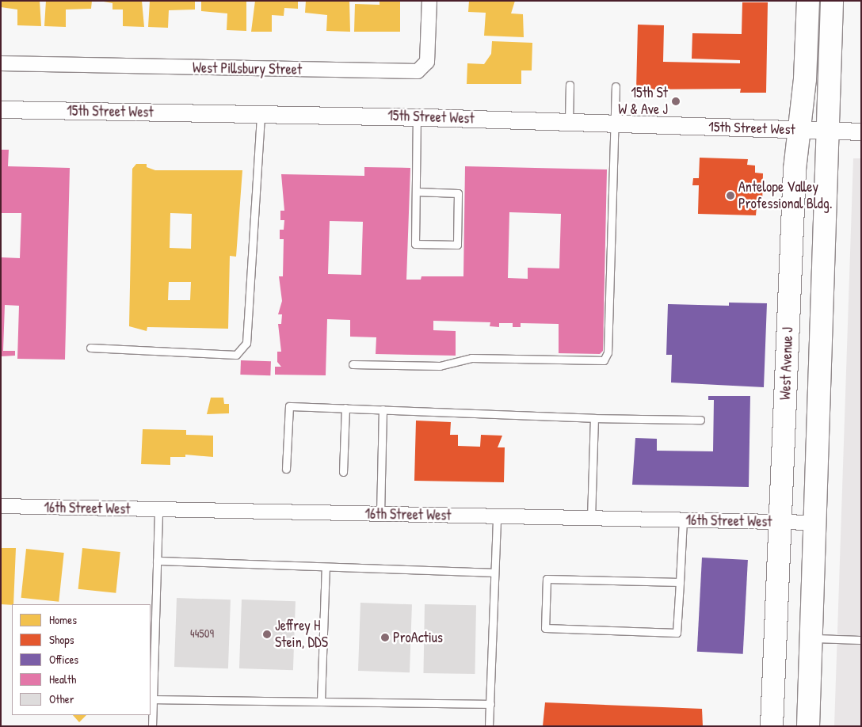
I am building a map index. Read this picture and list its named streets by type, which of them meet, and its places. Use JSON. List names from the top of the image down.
{
  "streets": {
    "main road": ["West Avenue J"],
    "street": ["West Pillsbury Street", "15th Street West", "16th Street West"]
  },
  "crossings": [
    ["15th Street West", "West Avenue J"],
    ["West Avenue J", "16th Street West"]
  ],
  "places": [
    "15th St W & Ave J",
    "Antelope Valley Professional Bldg.",
    "Jeffrey H Stein, DDS",
    "ProActius"
  ],
  "house_numbers": ["44509"],
  "legend": [
    "Homes",
    "Shops",
    "Offices",
    "Health",
    "Other"
  ]
}
